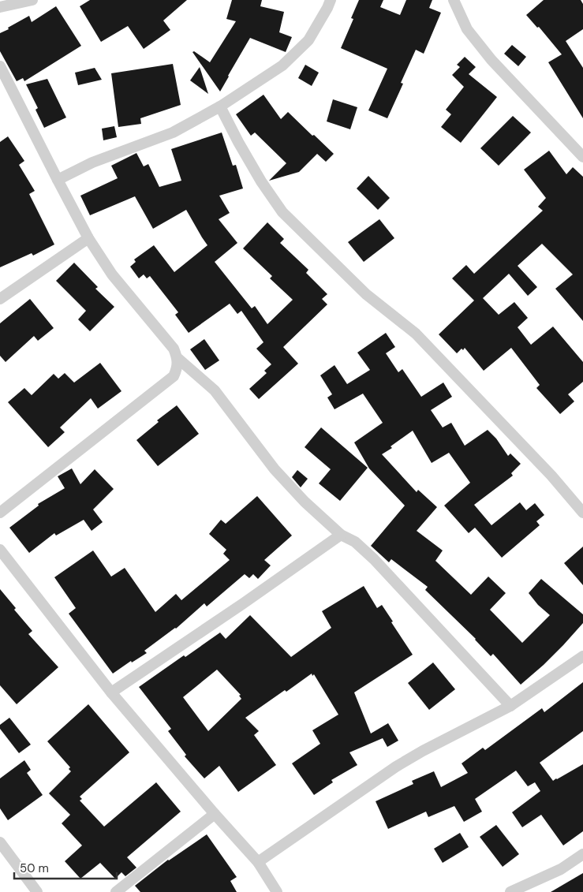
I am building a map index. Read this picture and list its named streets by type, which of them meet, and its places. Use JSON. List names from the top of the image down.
{
  "scale_bar": "50 m"
}
